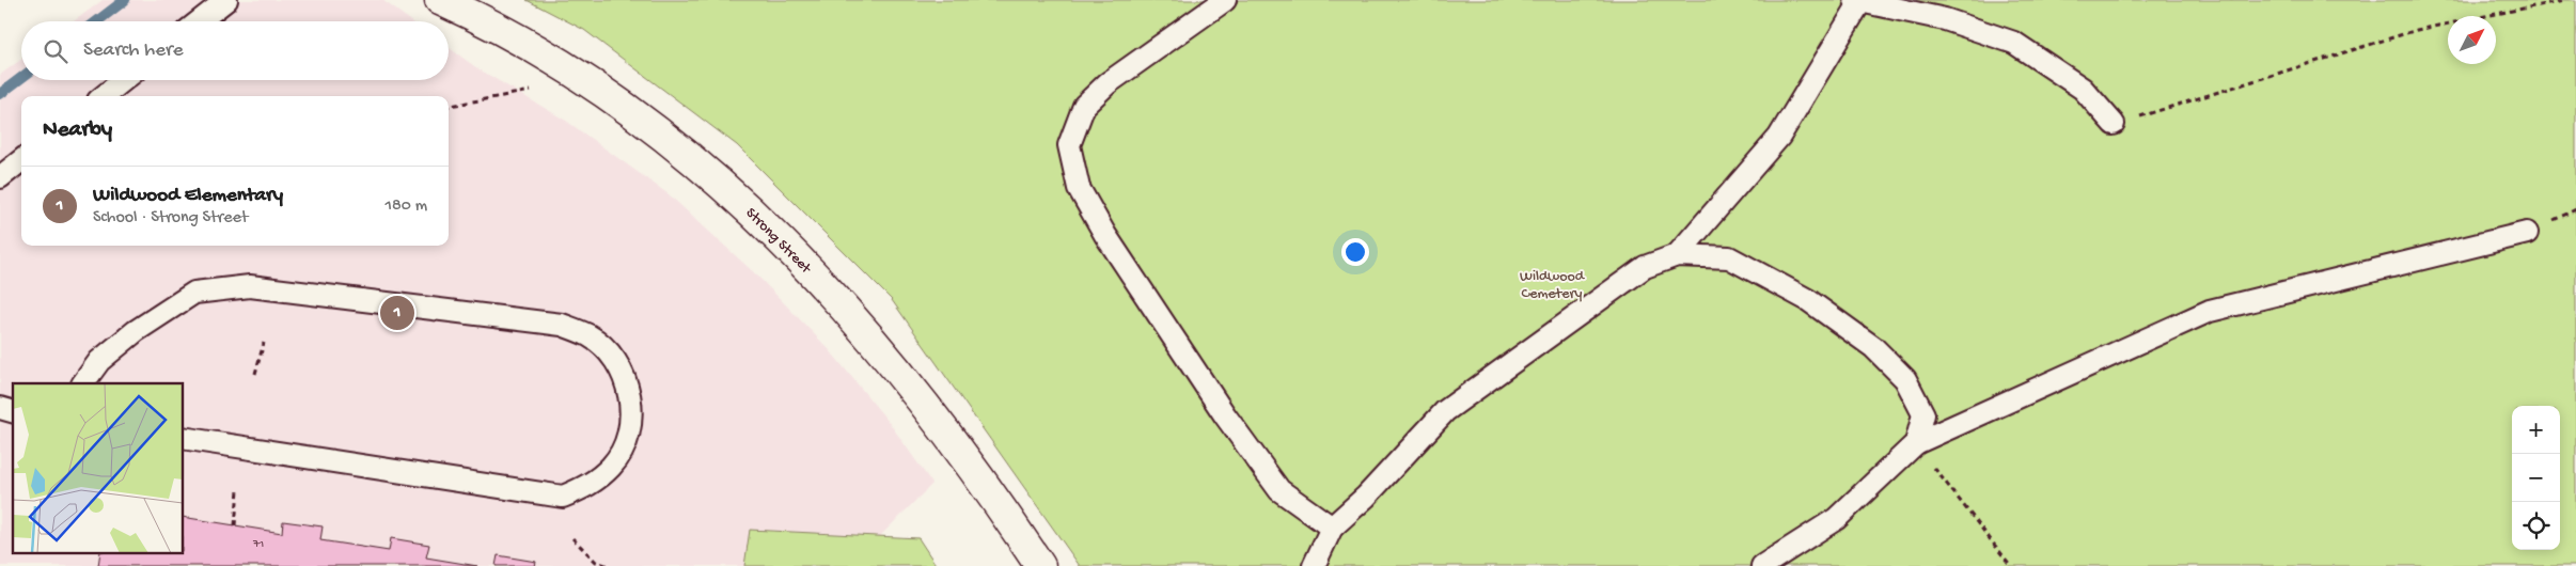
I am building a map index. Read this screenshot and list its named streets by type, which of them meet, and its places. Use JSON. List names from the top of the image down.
{
  "streets": {
    "main road": ["Strong Street"]
  },
  "parks": ["Wildwood Cemetery"],
  "house_numbers": ["71"],
  "north": "top right",
  "page": {
    "search": "Search here",
    "heading": "Nearby",
    "list": [
      {
        "mark": "1",
        "name": "Wildwood Elementary",
        "note": "School · Strong Street",
        "value": "180 m"
      }
    ],
    "pins": "1",
    "map_buttons": ["+", "−"]
  }
}
